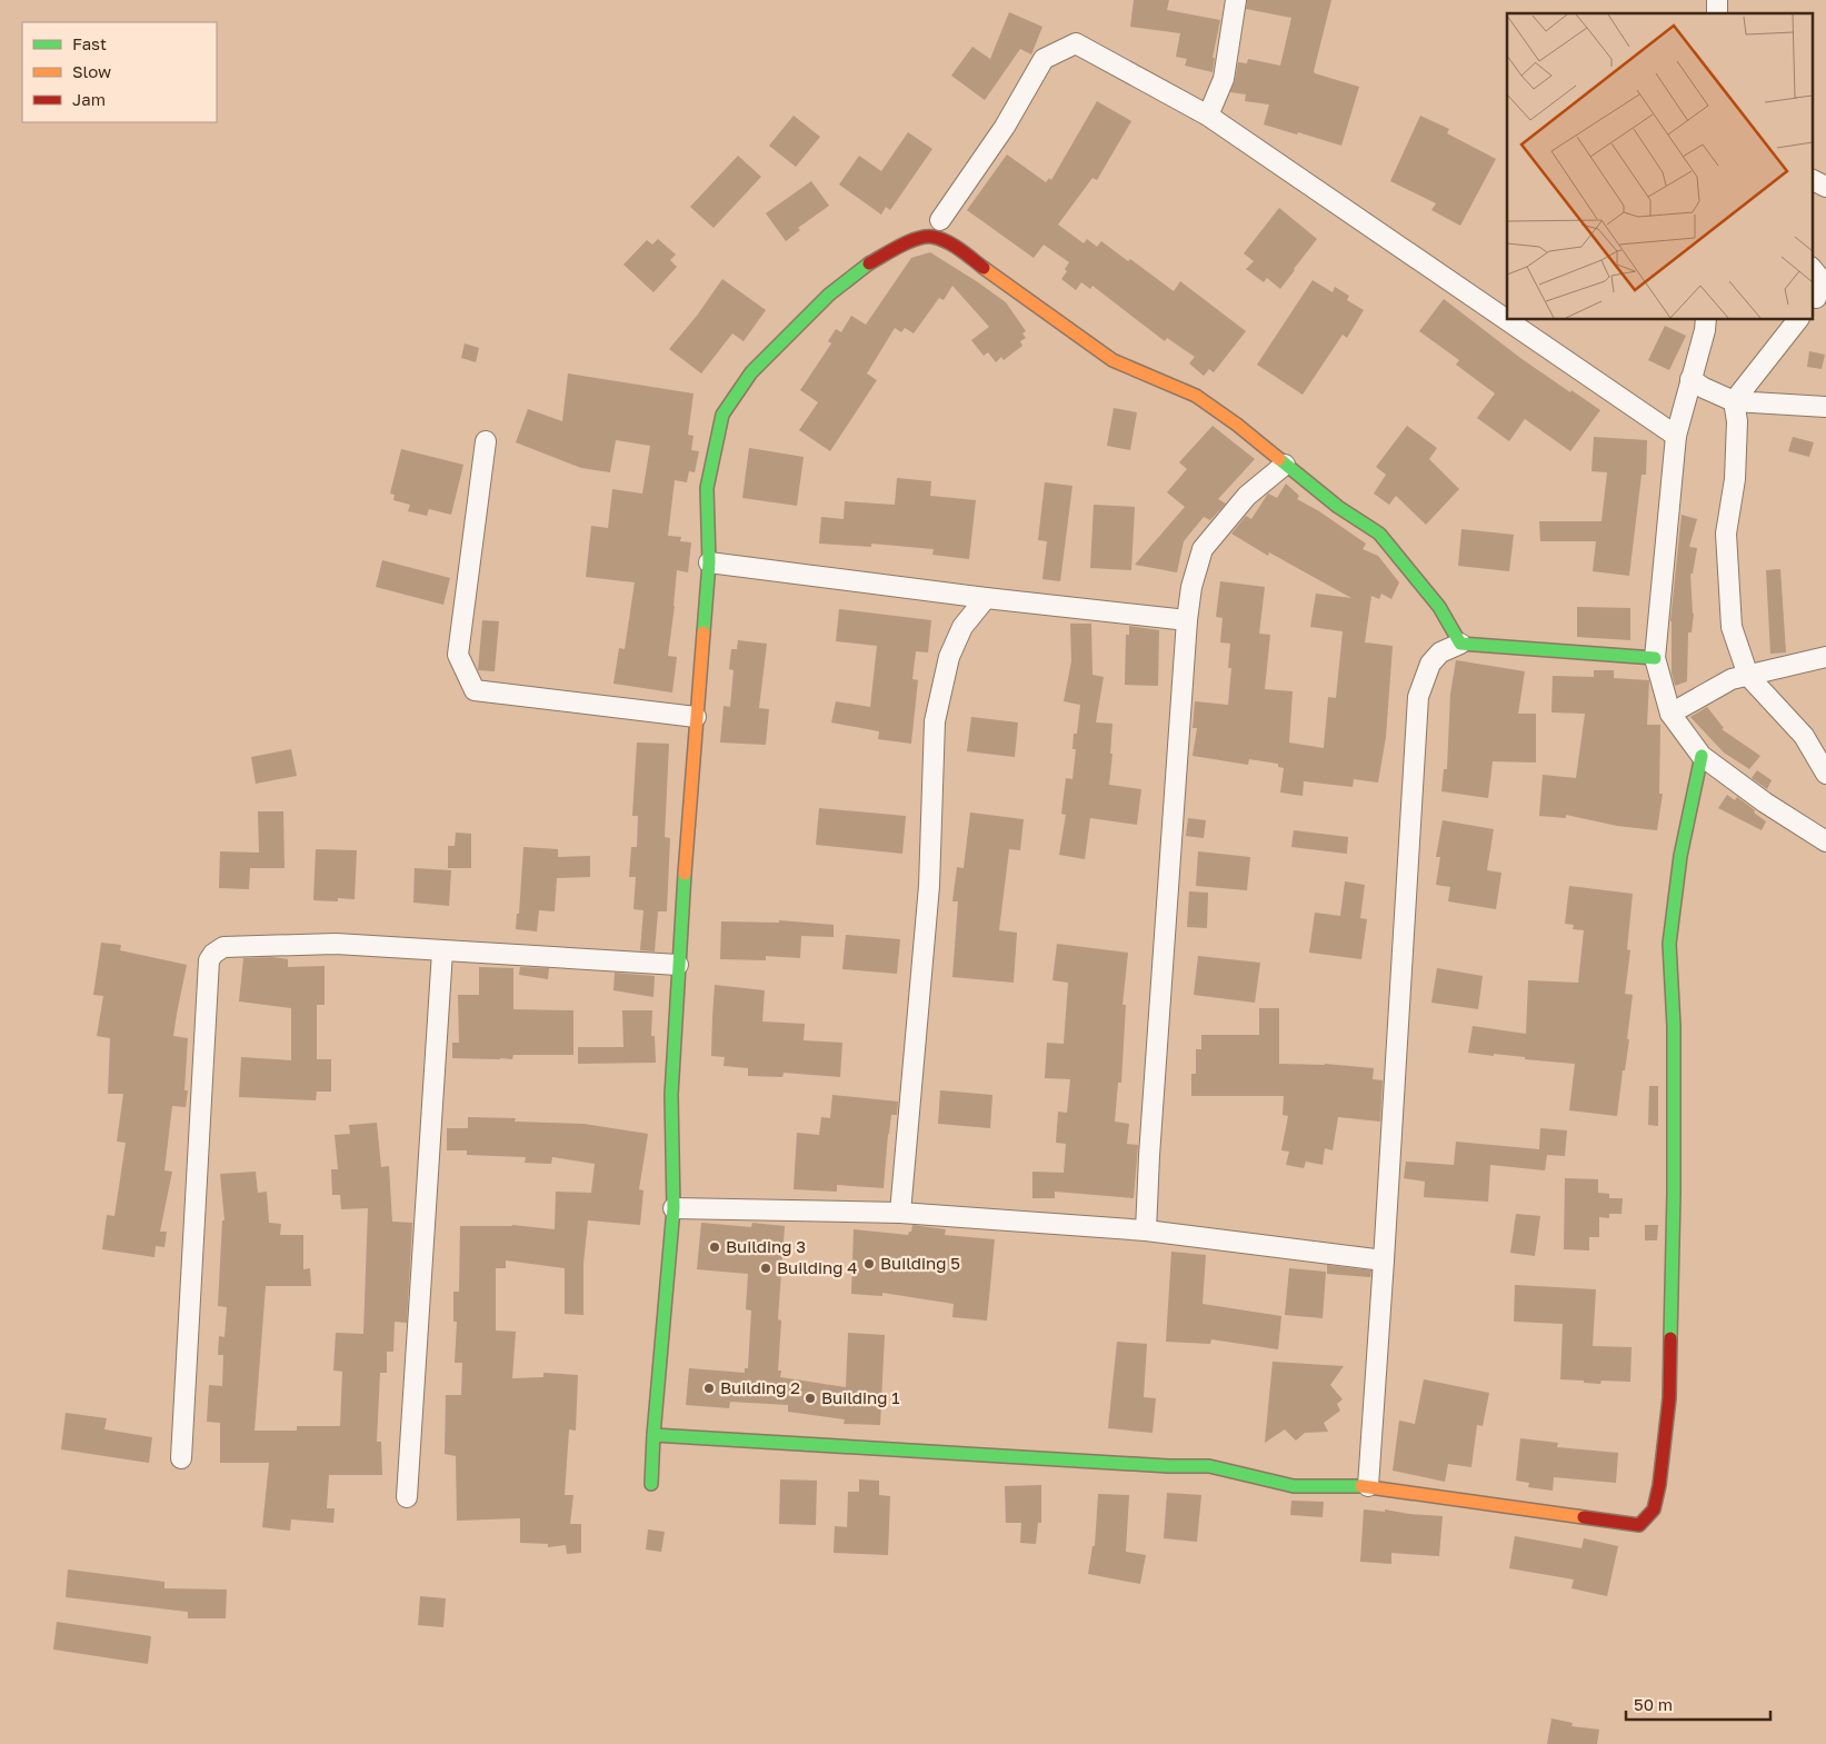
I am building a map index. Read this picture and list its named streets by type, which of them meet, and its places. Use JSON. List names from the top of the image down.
{
  "places": [
    "Building 3",
    "Building 5",
    "Building 4",
    "Building 2",
    "Building 1"
  ],
  "legend": ["Fast", "Slow", "Jam"],
  "scale_bar": "50 m"
}
